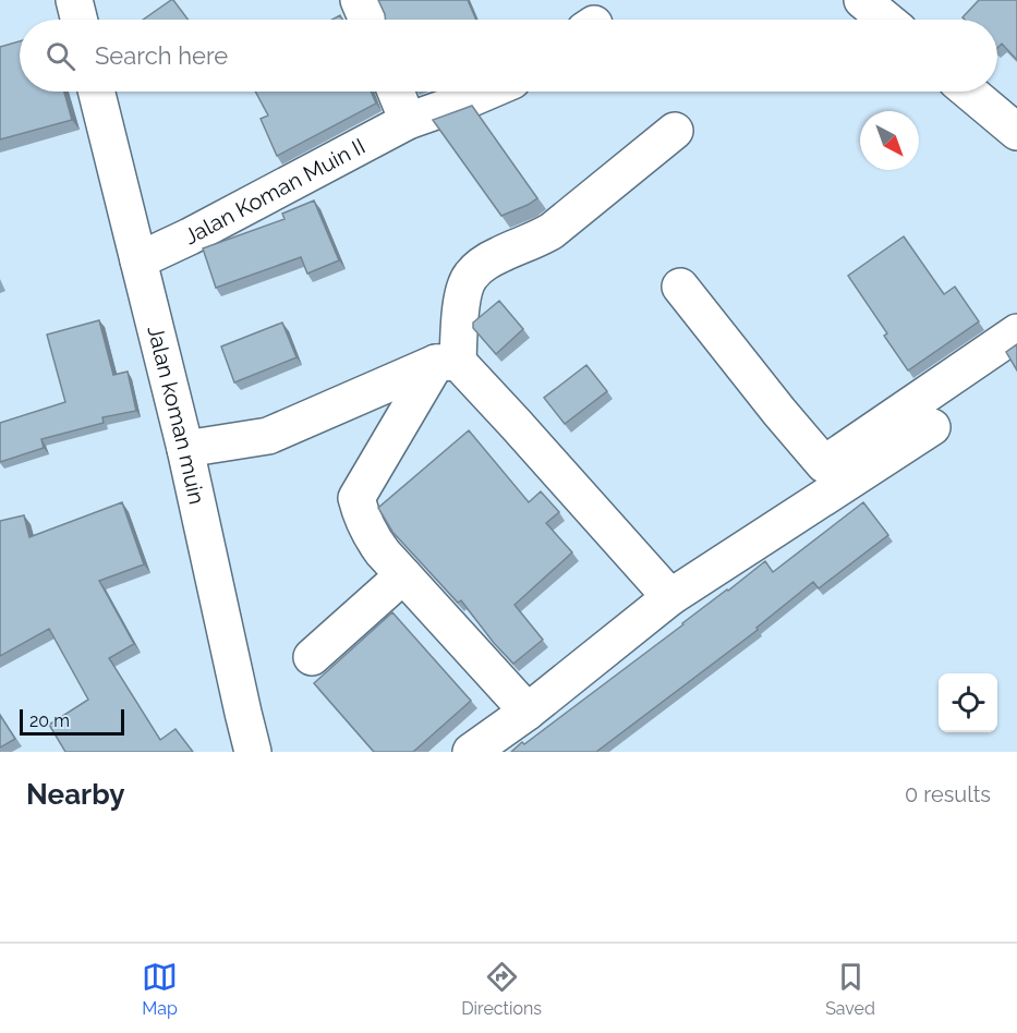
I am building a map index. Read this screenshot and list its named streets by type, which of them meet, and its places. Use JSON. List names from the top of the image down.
{
  "streets": {
    "street": ["Jalan Koman Muin II", "Jalan koman muin"]
  },
  "crossings": [
    ["Jalan Koman Muin II", "Jalan koman muin"]
  ],
  "scale_bar": "20 m",
  "north": "bottom right",
  "page": {
    "search": "Search here",
    "scale": "20 m",
    "heading": ["Nearby", "0 results"],
    "nav": ["Map", "Directions", "Saved"]
  }
}
